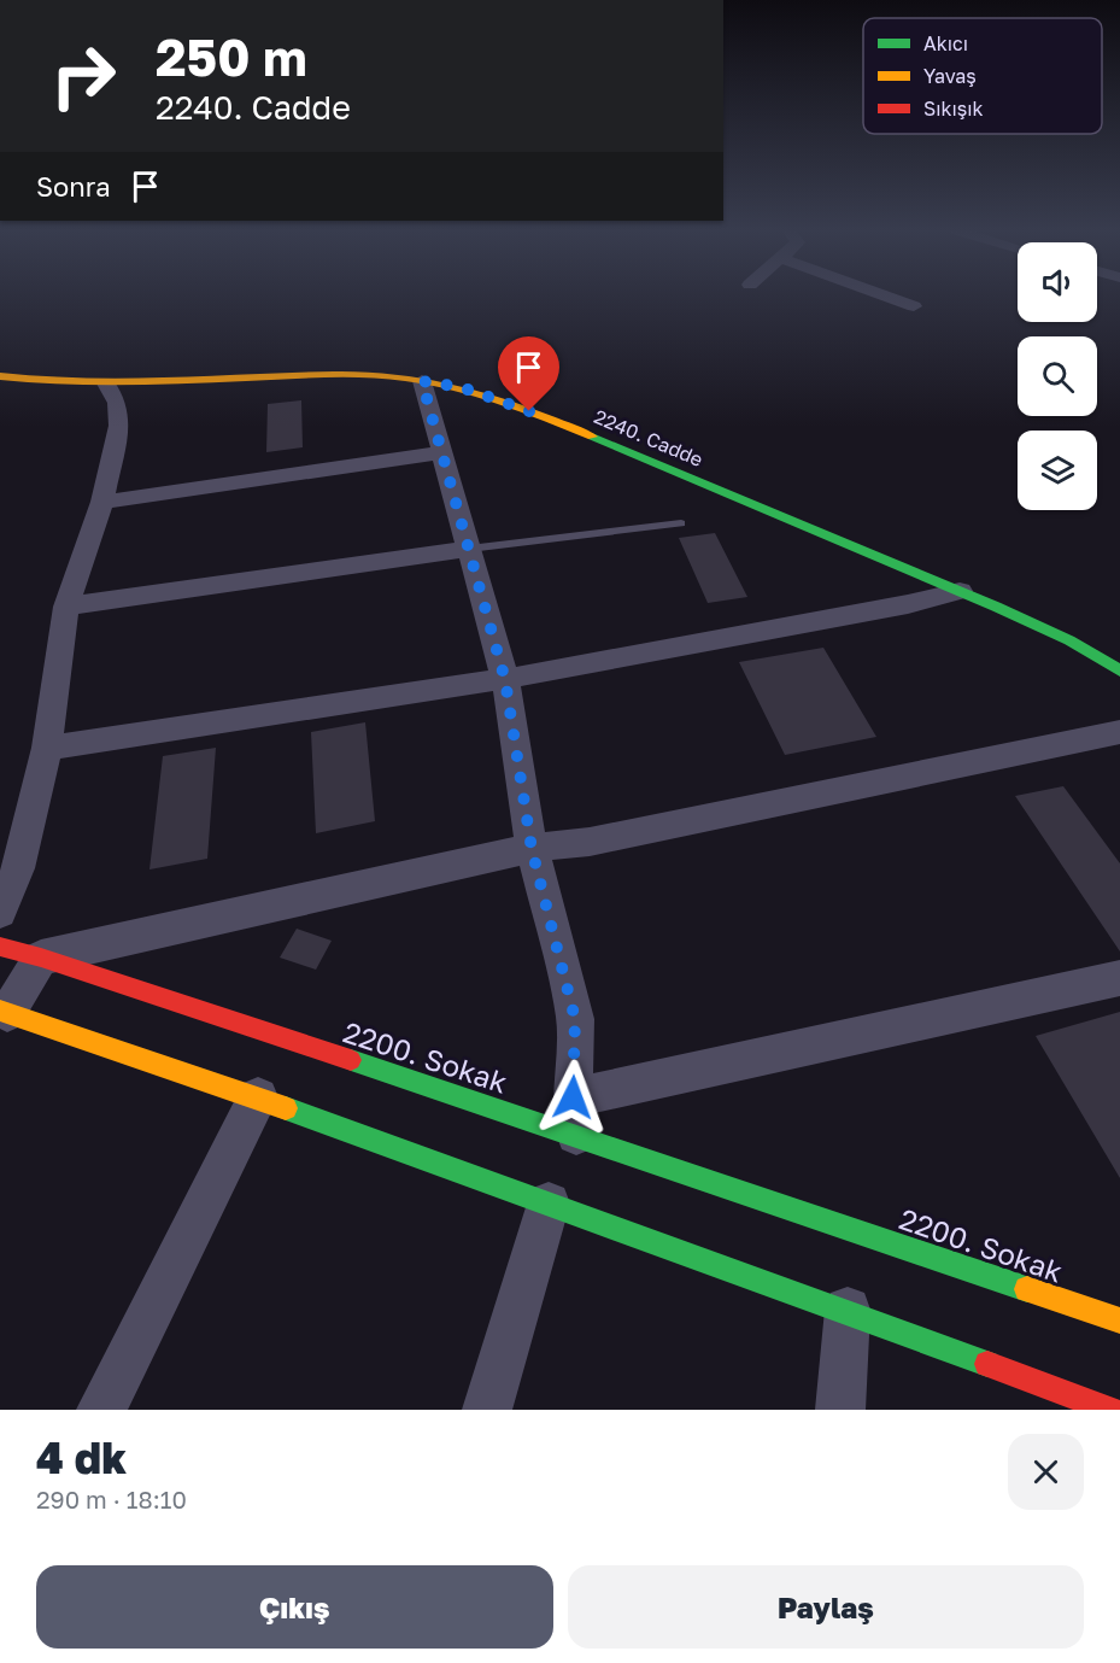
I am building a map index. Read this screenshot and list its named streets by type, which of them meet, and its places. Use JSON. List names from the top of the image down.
{
  "streets": {
    "street": ["2240. Cadde", "2200. Sokak"]
  },
  "legend": ["Akıcı", "Yavaş", "Sıkışık"],
  "page": {
    "turn": ["250 m", "2240. Cadde"],
    "then": "Sonra",
    "heading": ["4 dk", "290 m · 18:10"],
    "buttons": ["Çıkış", "Paylaş"]
  }
}
